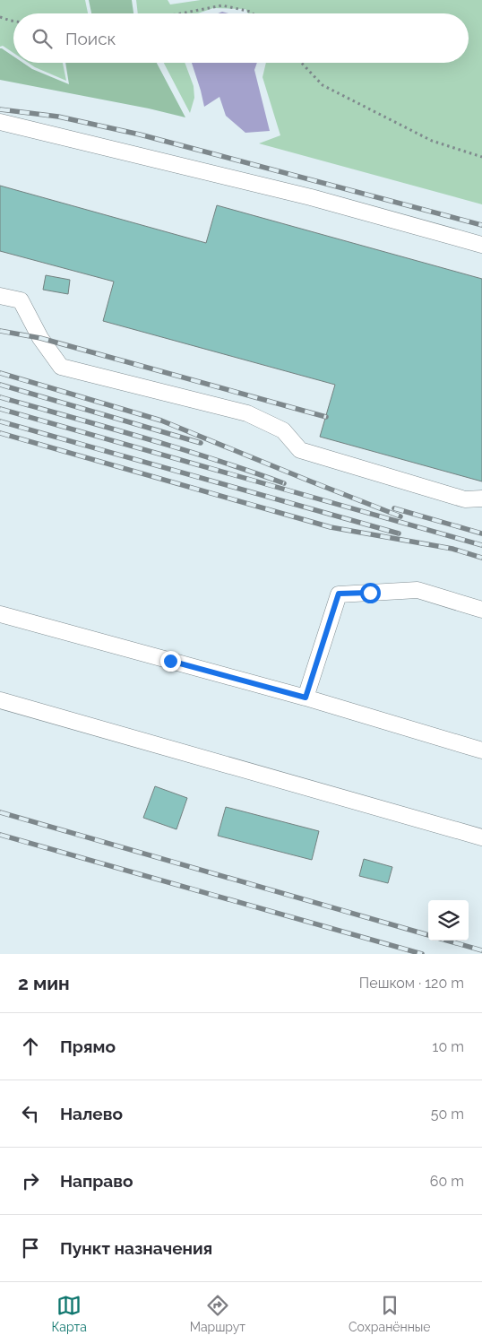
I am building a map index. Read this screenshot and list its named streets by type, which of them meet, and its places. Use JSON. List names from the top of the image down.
{
  "page": {
    "search": "Поиск",
    "heading": ["2 мин", "Пешком · 120 m"],
    "list": [
      ["Прямо", "10 m"],
      ["Налево", "50 m"],
      ["Направо", "60 m"],
      "Пункт назначения"
    ],
    "nav": ["Карта", "Маршрут", "Сохранённые"]
  }
}
